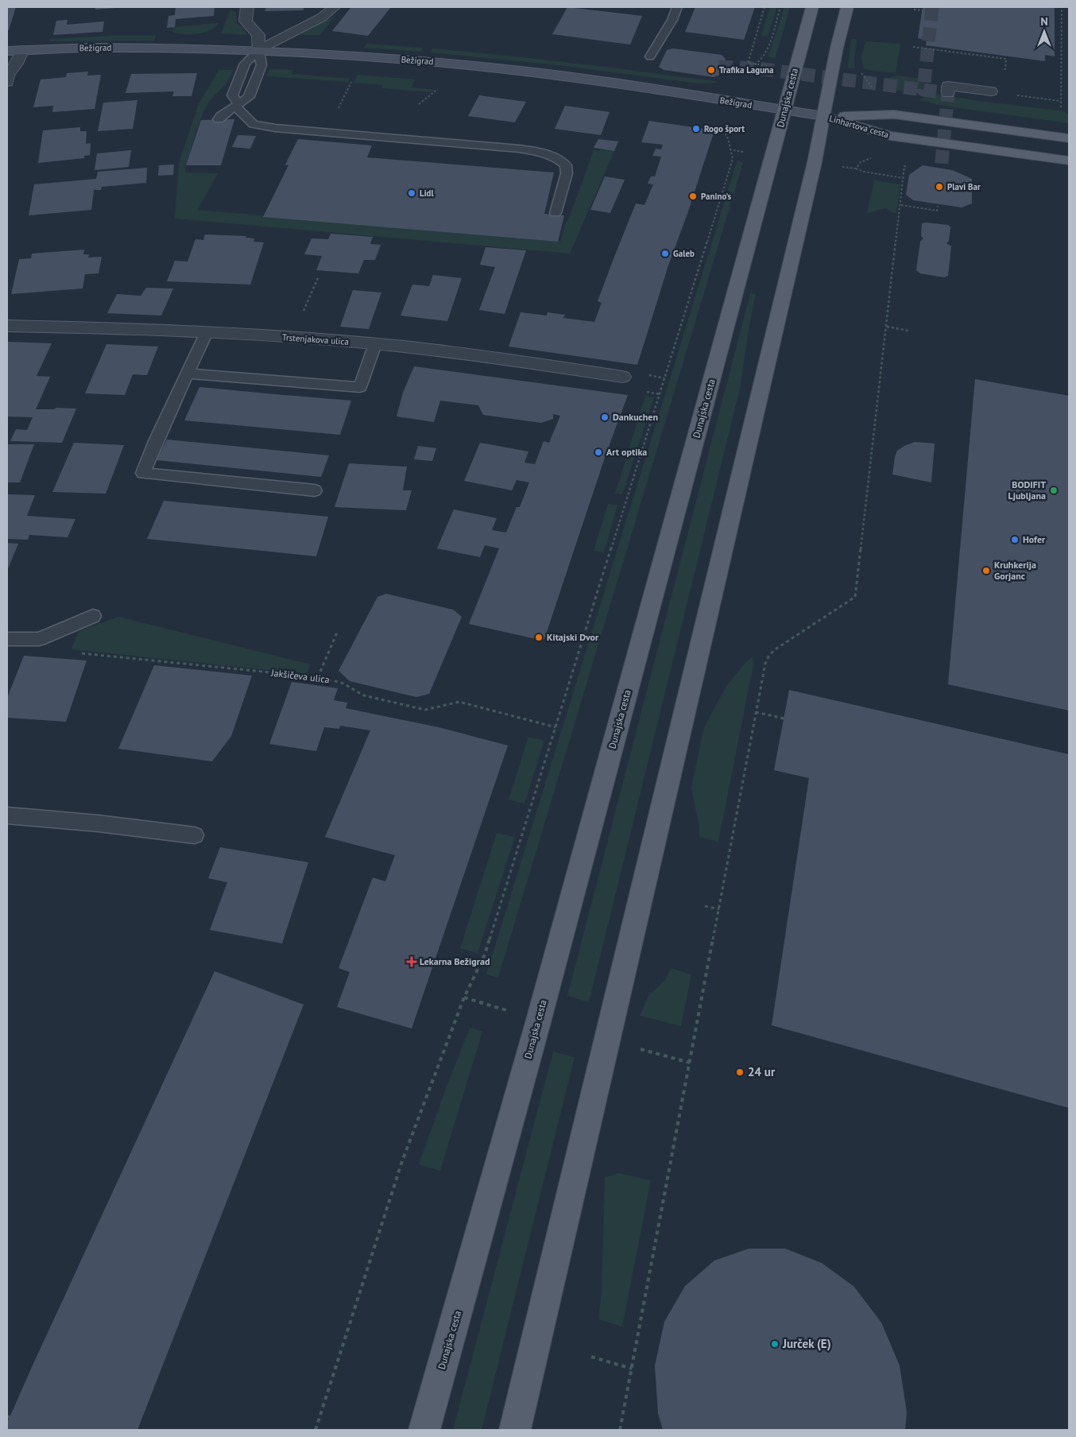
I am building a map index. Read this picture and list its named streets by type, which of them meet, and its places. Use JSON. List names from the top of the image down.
{
  "streets": {
    "main road": ["Dunajska cesta", "Linhartova cesta"],
    "street": ["Bežigrad", "Trstenjakova ulica"],
    "path": ["Jakšičeva ulica"]
  },
  "crossings": [
    ["Bežigrad", "Dunajska cesta"],
    ["Bežigrad", "Linhartova cesta"]
  ],
  "places": {
    "other": [
      "Trafika Laguna",
      "Rogo šport",
      "Plavi Bar",
      "Lidl",
      "Panino's",
      "Galeb",
      "Dankuchen",
      "Art optika",
      "BODIFIT Ljubljana",
      "Hofer",
      "Kruhkerija Gorjanc",
      "Kitajski Dvor",
      "24 ur",
      "Jurček (E)"
    ],
    "health": ["Lekarna Bežigrad"]
  },
  "north": "top"
}
